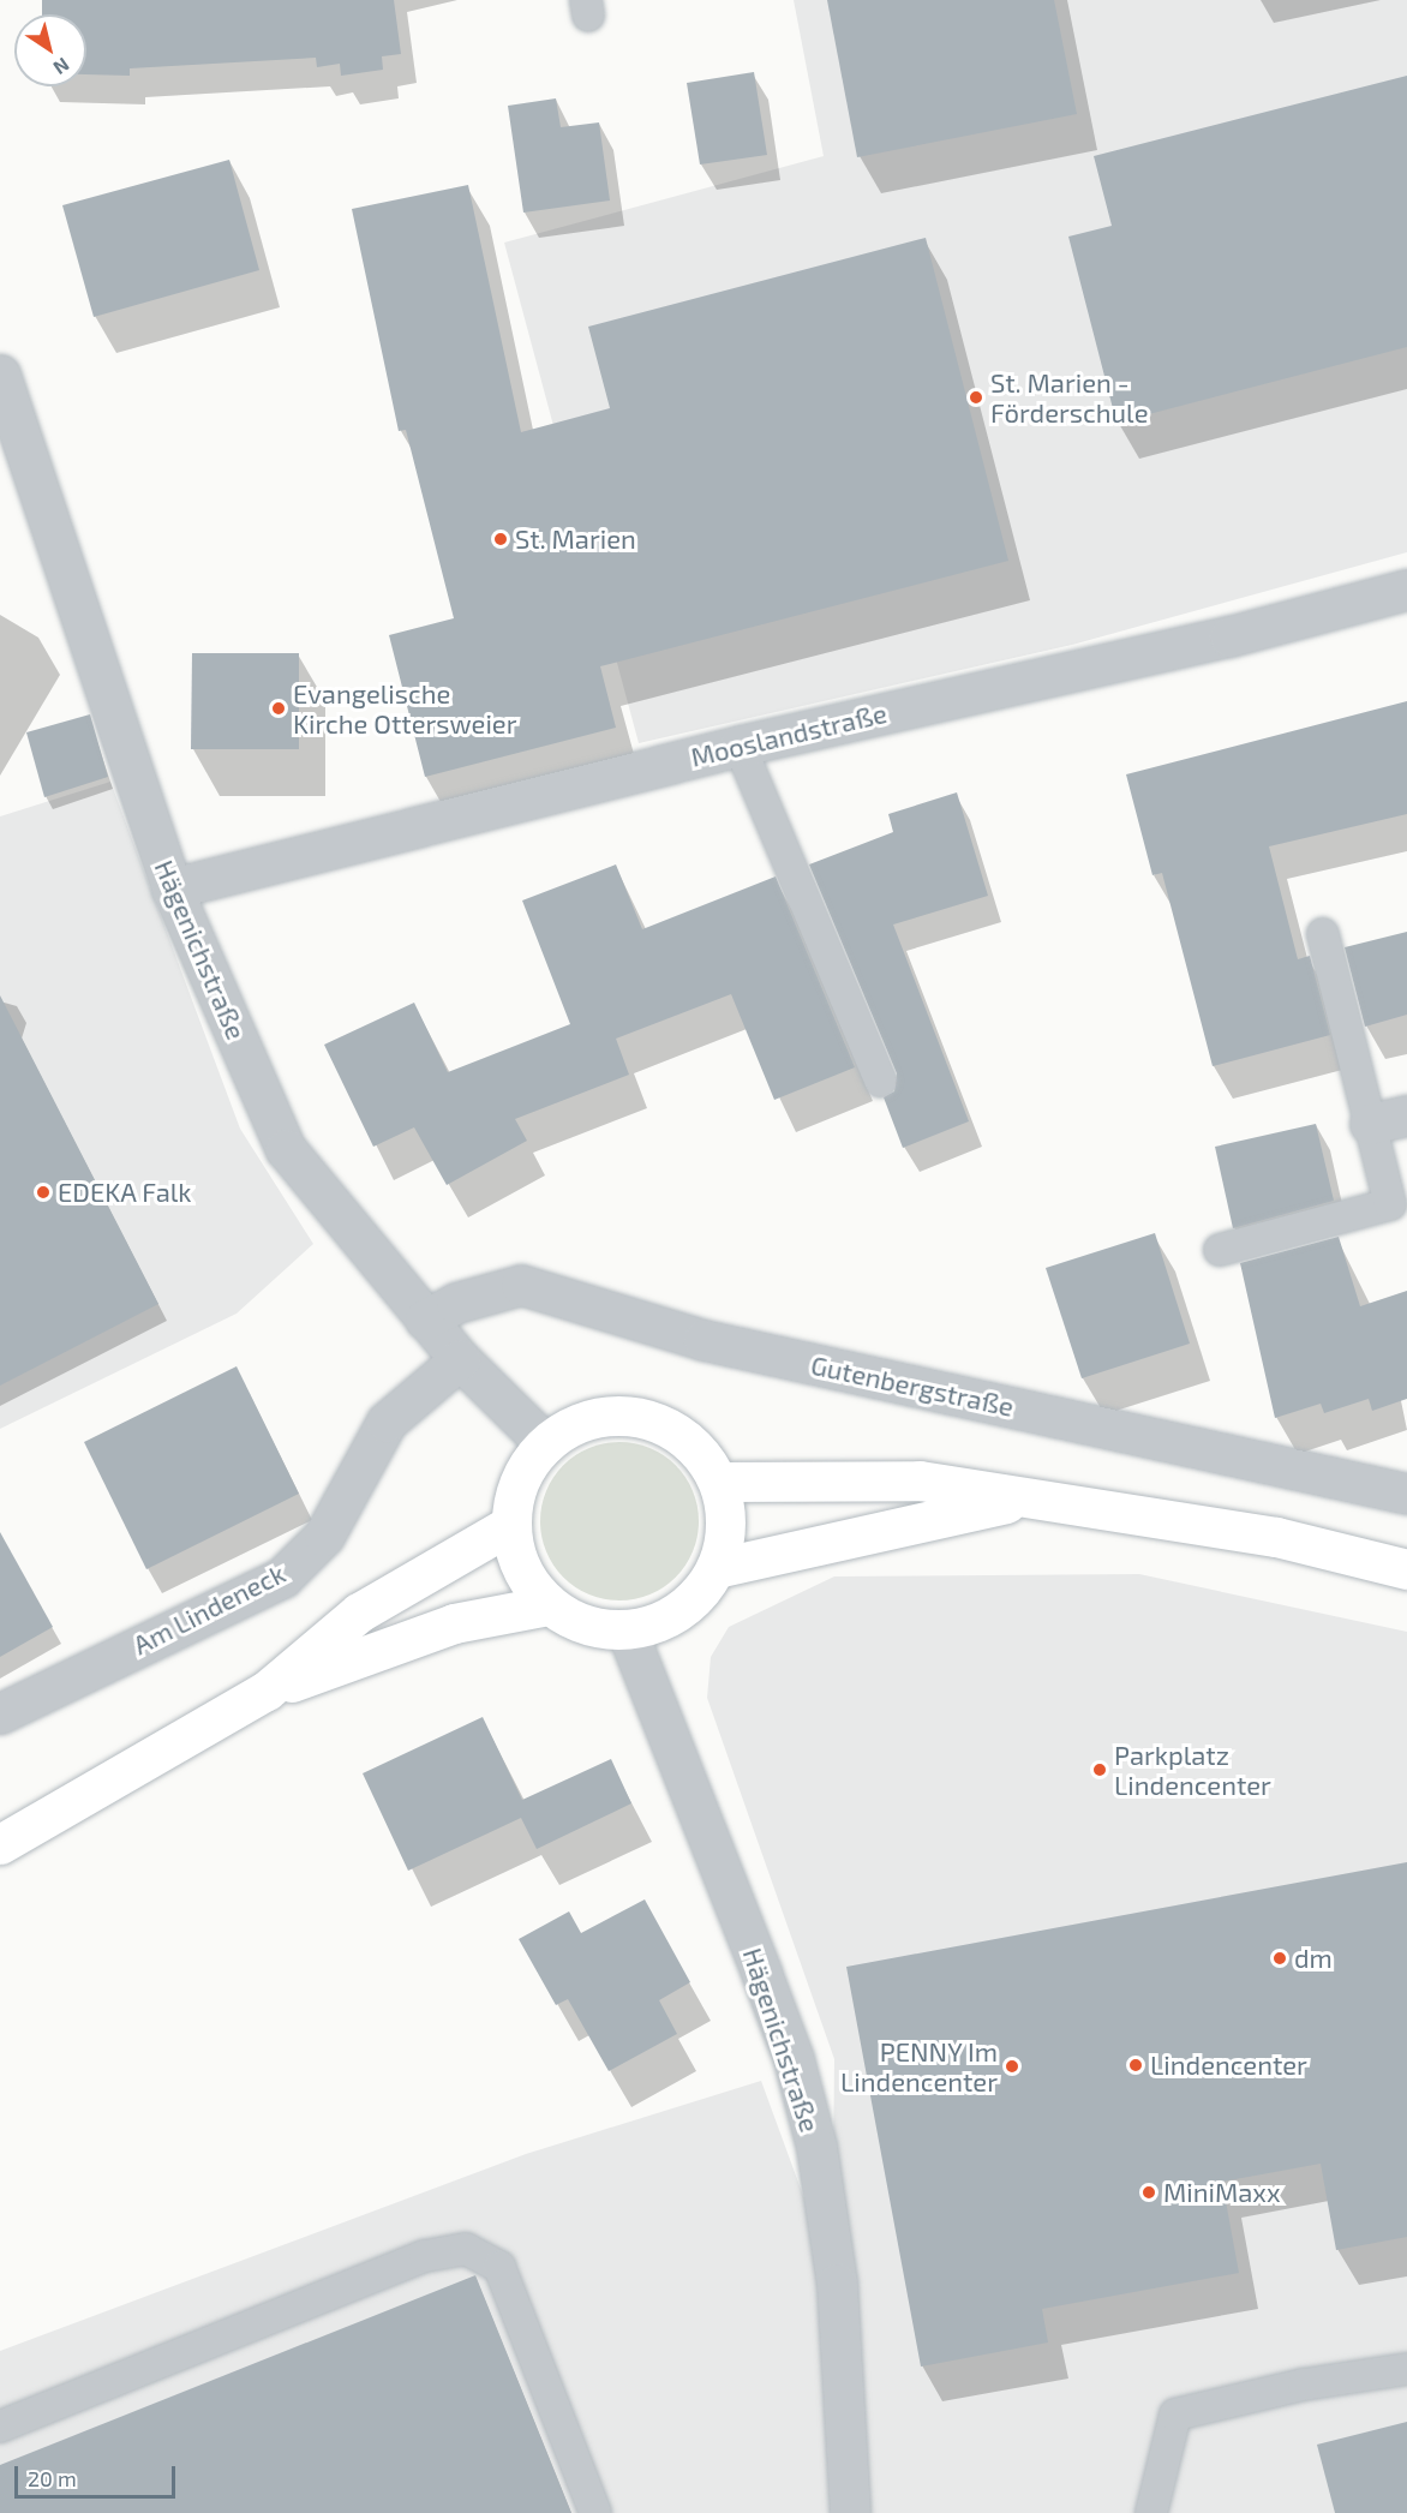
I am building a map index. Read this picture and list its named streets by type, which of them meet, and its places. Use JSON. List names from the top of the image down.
{
  "streets": {
    "street": [
      "Mooslandstraße",
      "Hägenichstraße",
      "Gutenbergstraße",
      "Am Lindeneck"
    ]
  },
  "crossings": [
    ["Mooslandstraße", "Hägenichstraße"],
    ["Hägenichstraße", "Gutenbergstraße"],
    ["Hägenichstraße", "Am Lindeneck"]
  ],
  "places": [
    "St. Marien - Förderschule",
    "St. Marien",
    "Evangelische Kirche Ottersweier",
    "EDEKA Falk",
    "Parkplatz Lindencenter",
    "dm",
    "Lindencenter",
    "PENNY Im Lindencenter",
    "MiniMaxx"
  ],
  "scale_bar": "20 m",
  "north": "bottom right"
}
